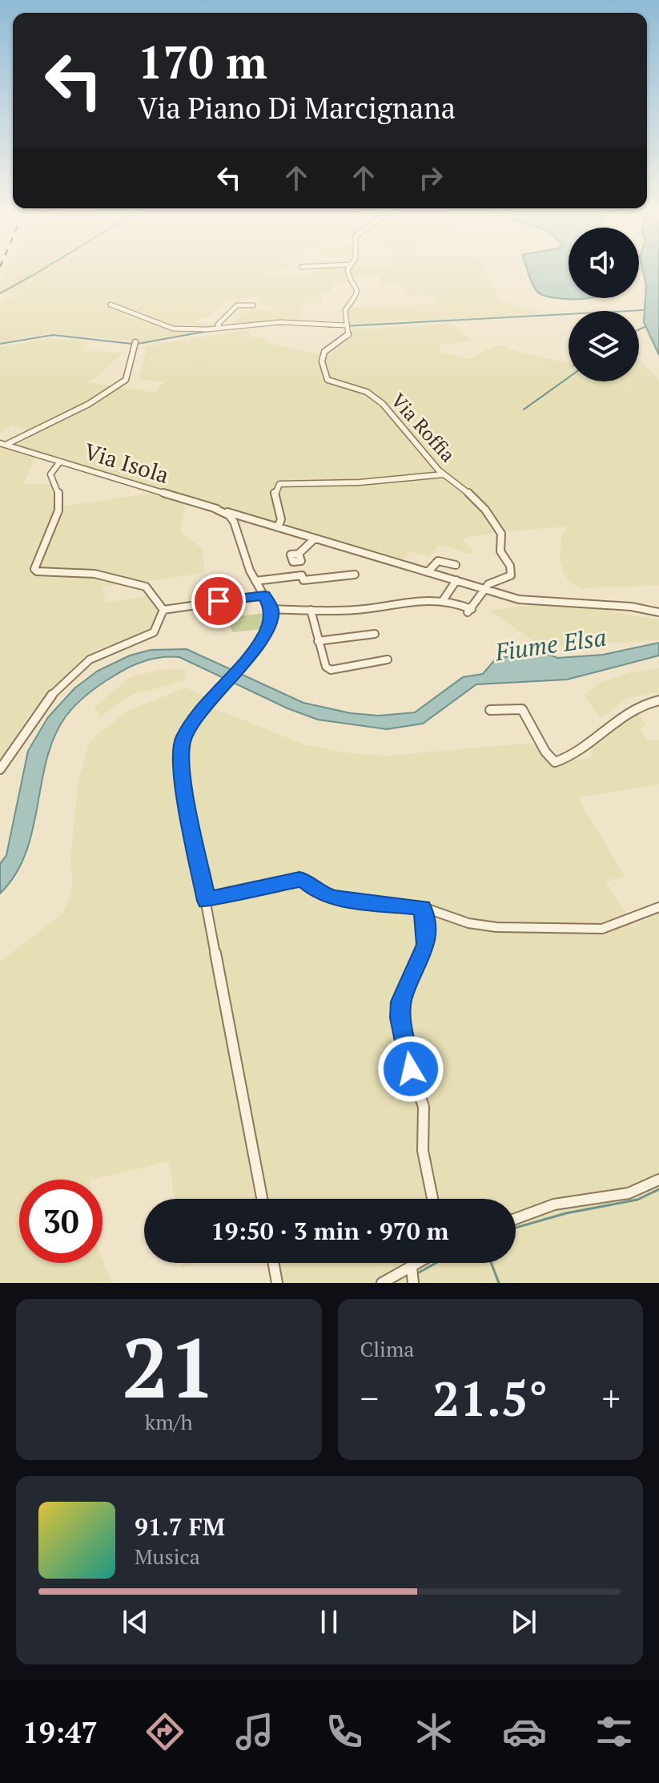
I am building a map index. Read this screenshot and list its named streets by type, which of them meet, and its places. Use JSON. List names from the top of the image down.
{
  "streets": {
    "street": ["Via Roffia", "Via Isola"]
  },
  "crossings": [
    ["Via Roffia", "Via Isola"]
  ],
  "water": ["Fiume Elsa"],
  "page": {
    "turn": ["170 m", "Via Piano Di Marcignana"],
    "limit": "30",
    "trip": "19:50 · 3 min · 970 m",
    "tile": [
      ["21", "km/h"],
      "Clima"
    ],
    "heat": ["−", "21.5°", "+"],
    "song": ["91.7 FM", "Musica"],
    "tabs": "19:47"
  }
}
